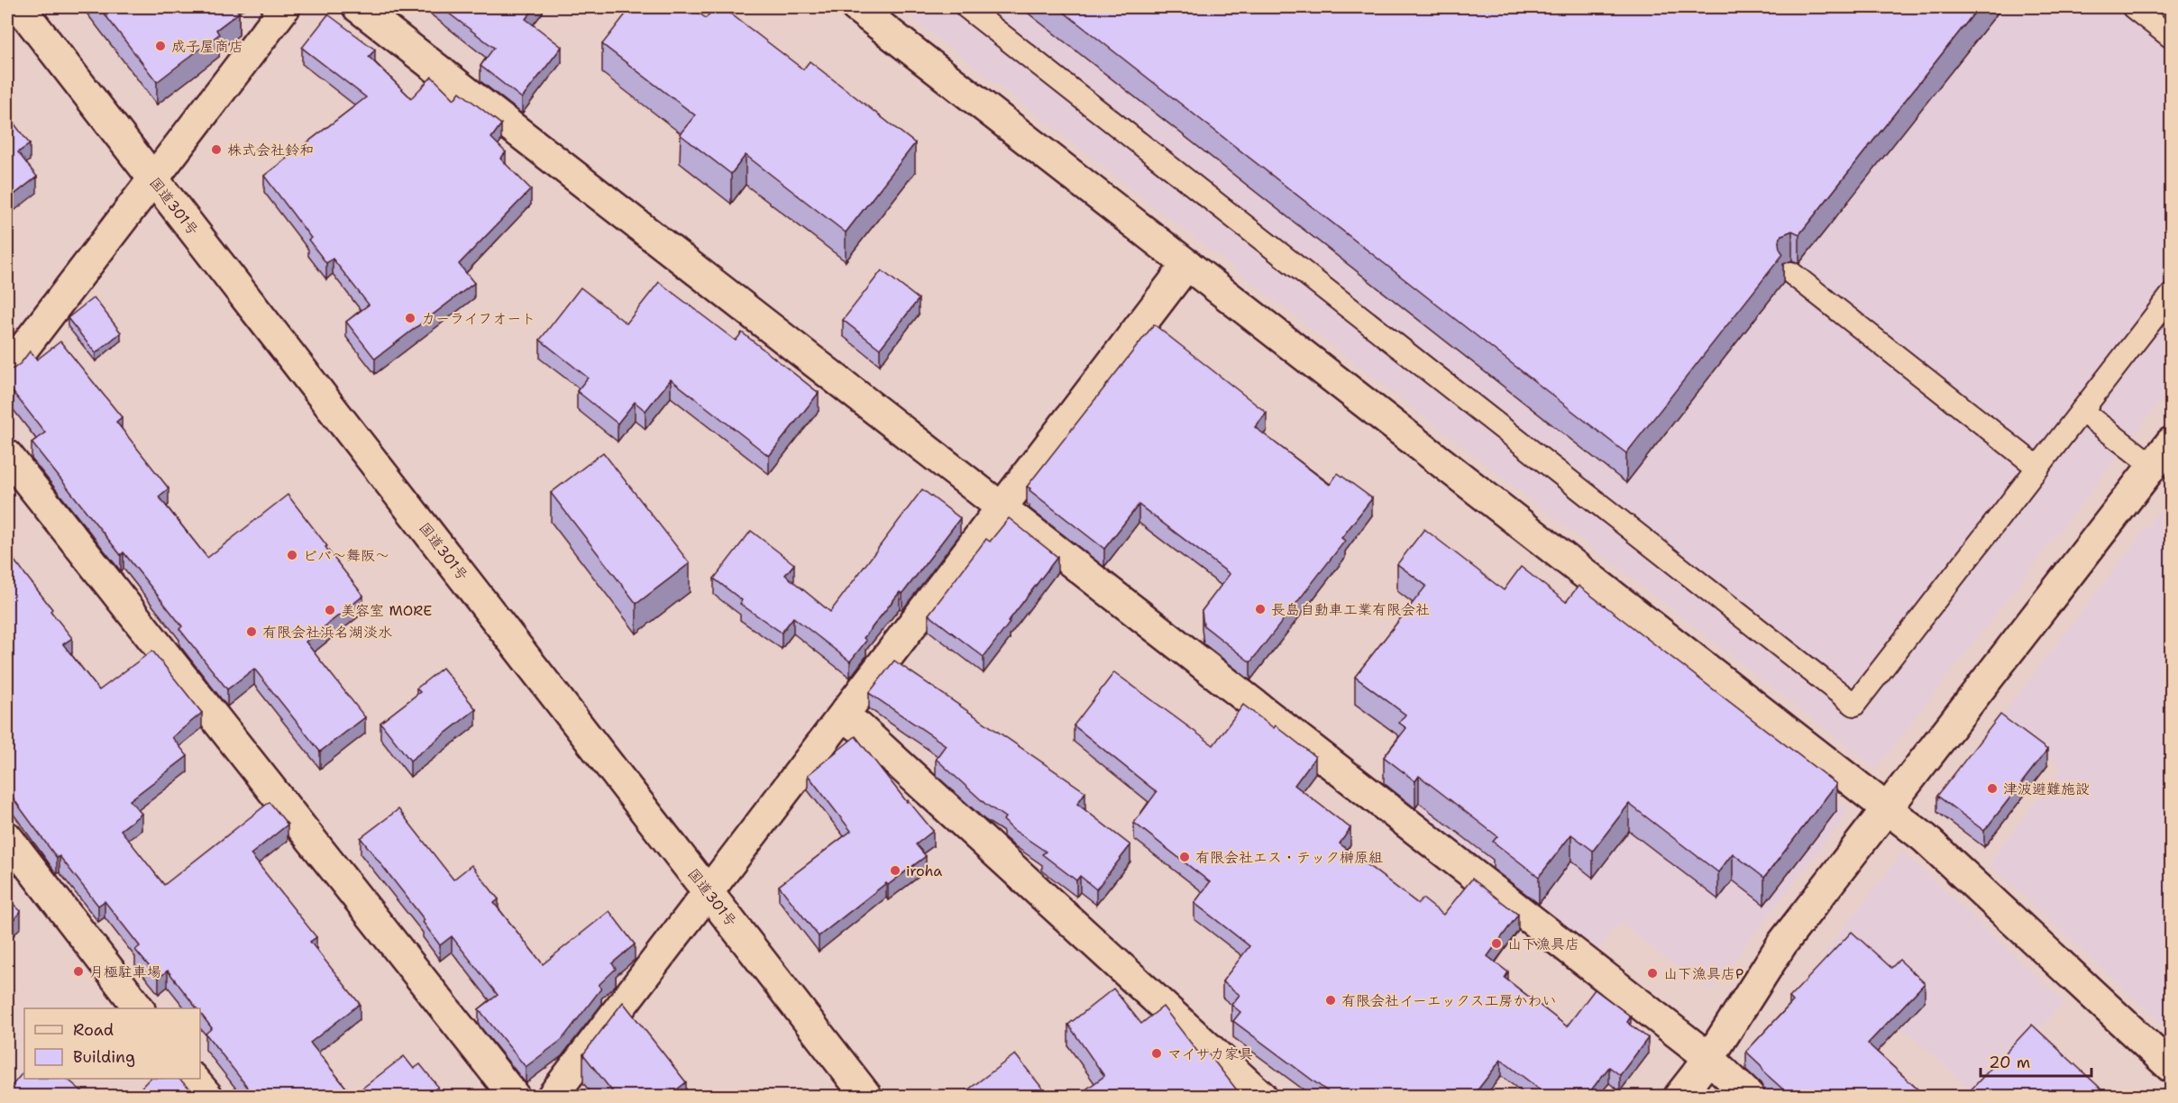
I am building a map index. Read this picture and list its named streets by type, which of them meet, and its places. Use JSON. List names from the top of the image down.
{
  "streets": {
    "main road": ["国道301号"]
  },
  "places": [
    "成子屋商店",
    "株式会社鈴和",
    "カーライフオート",
    "ビバ～舞阪～",
    "長島自動車工業有限会社",
    "美容室 MORE",
    "有限会社浜名湖淡水",
    "津波避難施設",
    "有限会社エス・テック榊原組",
    "iroha",
    "山下漁具店",
    "月極駐車場",
    "山下漁具店P",
    "有限会社イーエックス工房かわい",
    "マイサカ家具"
  ],
  "legend": ["Road", "Building"],
  "scale_bar": "20 m"
}
